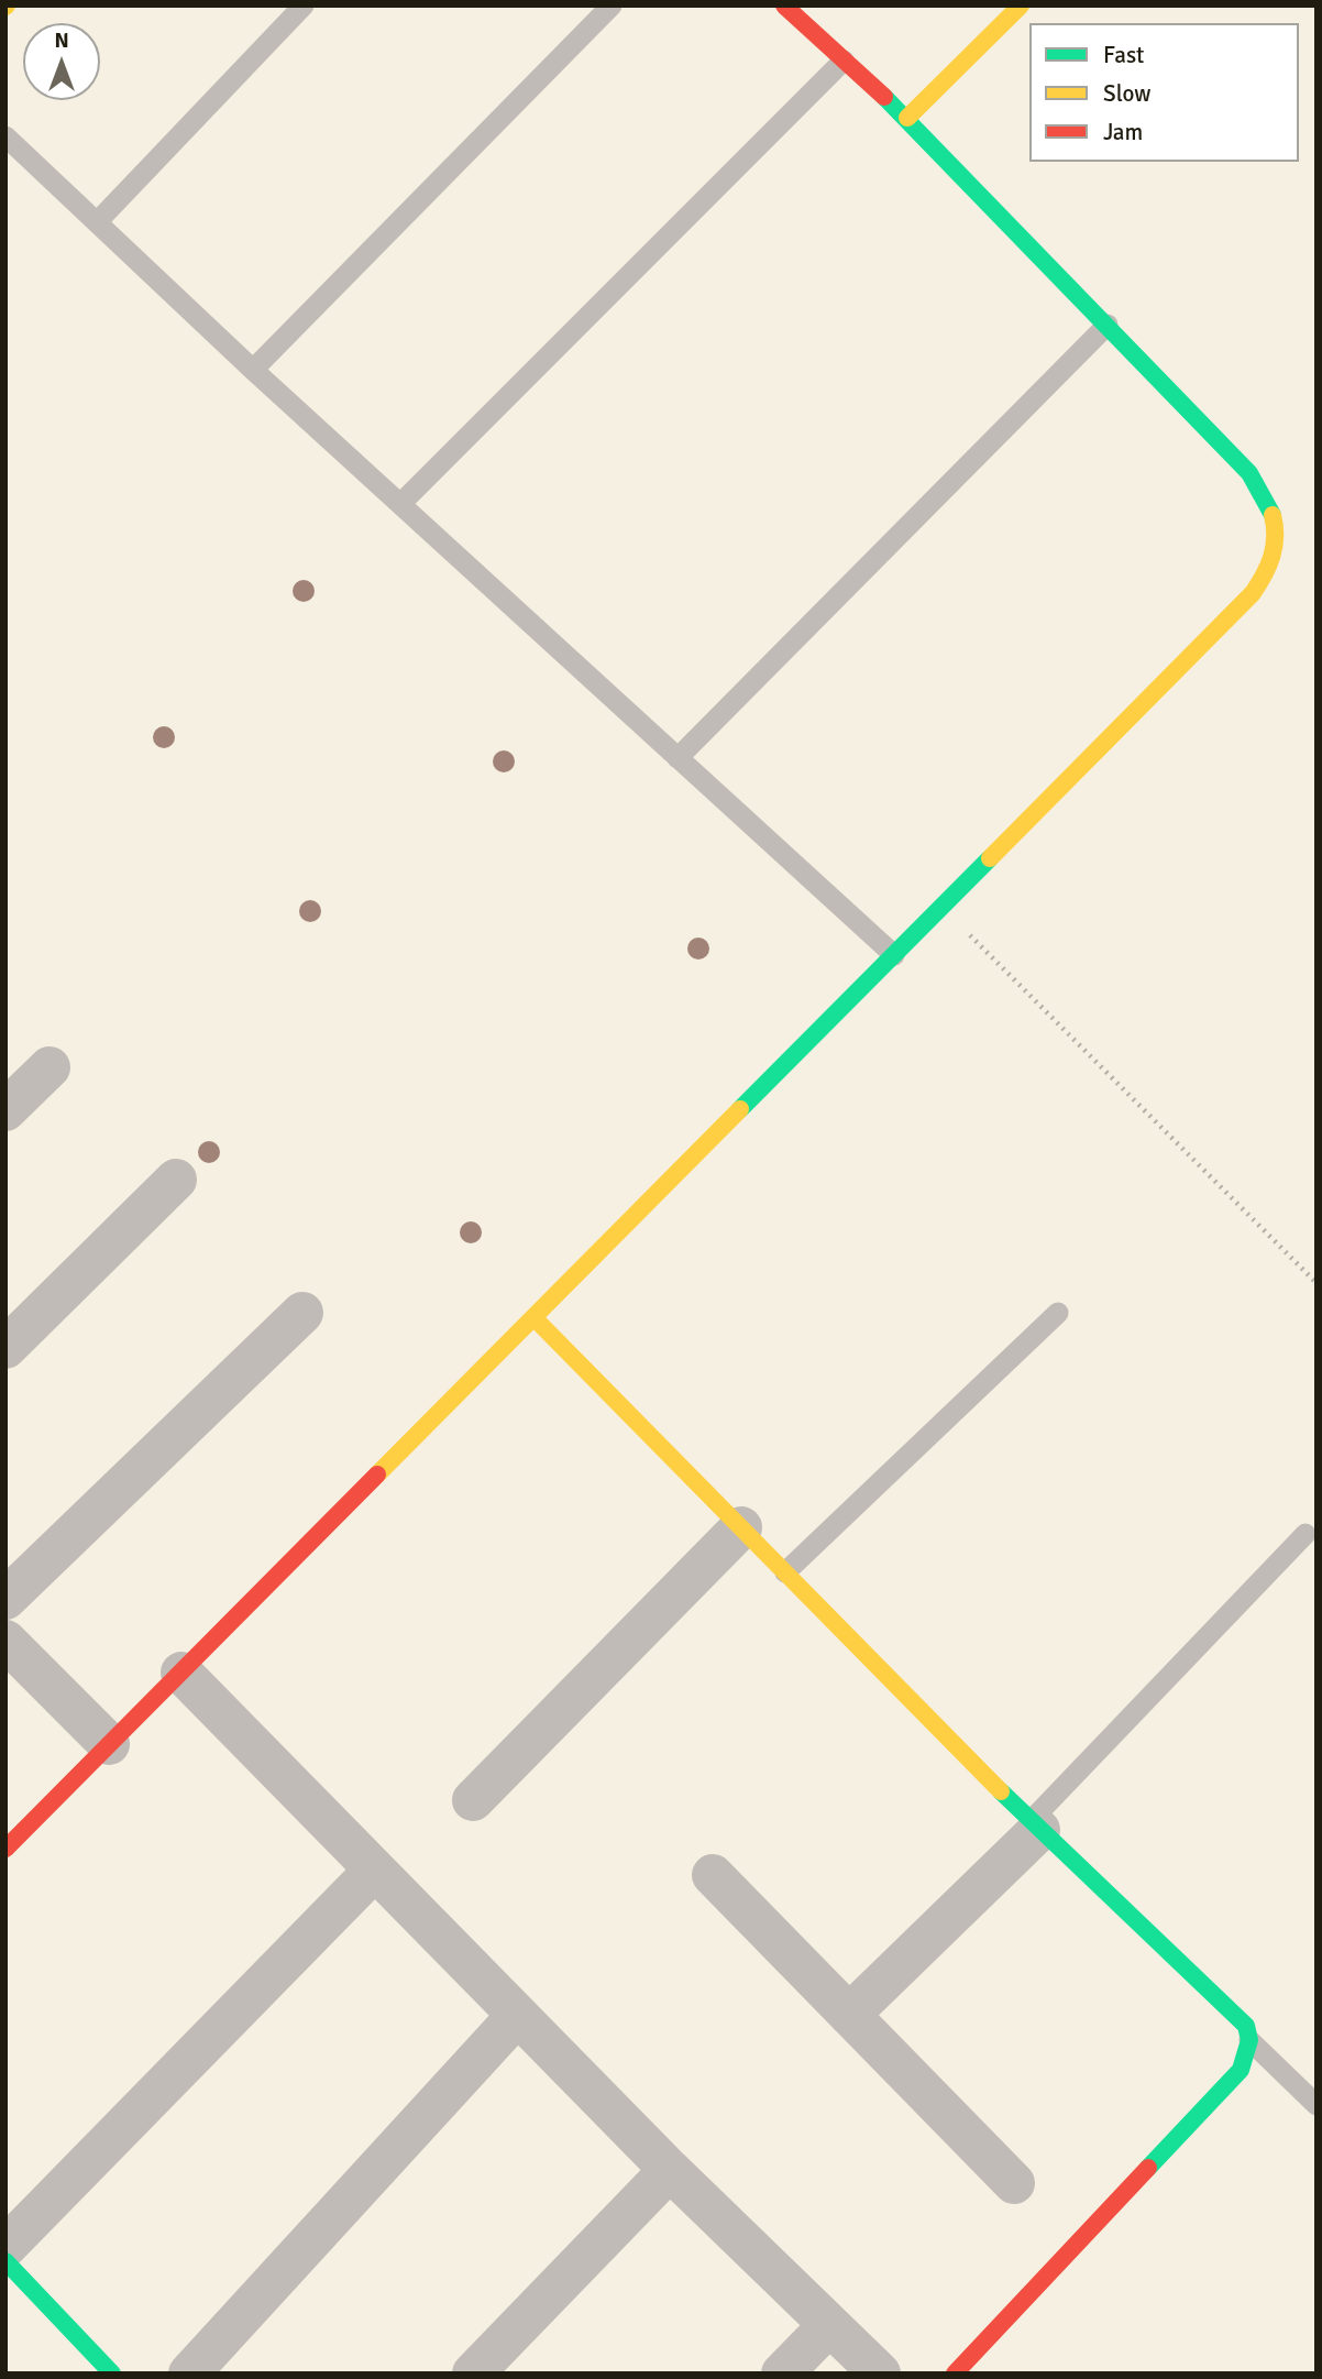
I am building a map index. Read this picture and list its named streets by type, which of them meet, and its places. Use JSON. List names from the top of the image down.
{
  "legend": ["Fast", "Slow", "Jam"],
  "north": "top"
}
